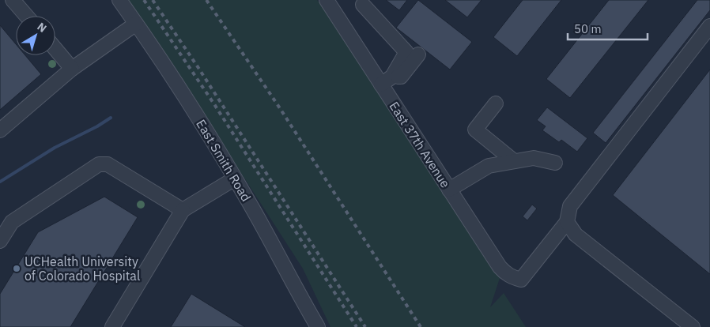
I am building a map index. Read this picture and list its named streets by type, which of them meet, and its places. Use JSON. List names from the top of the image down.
{
  "streets": {
    "street": ["East 37th Avenue", "East Smith Road"]
  },
  "places": ["UCHealth University of Colorado Hospital"],
  "scale_bar": "50 m",
  "north": "top right"
}
